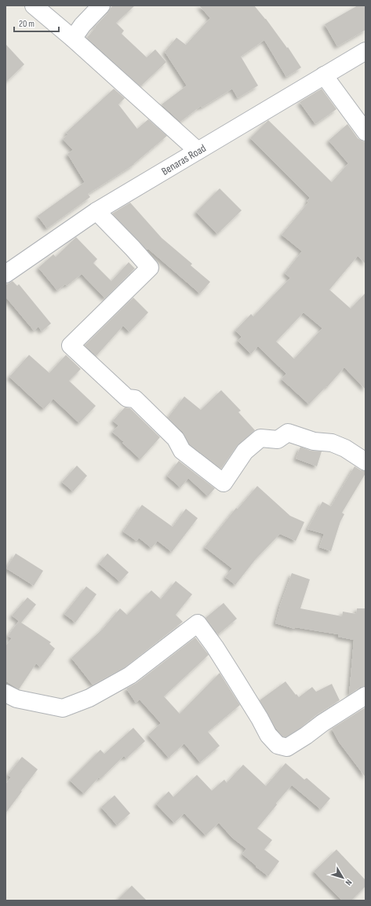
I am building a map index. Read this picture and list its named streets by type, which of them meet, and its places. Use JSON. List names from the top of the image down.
{
  "streets": {
    "street": ["Benaras Road"]
  },
  "scale_bar": "20 m",
  "north": "bottom right"
}
